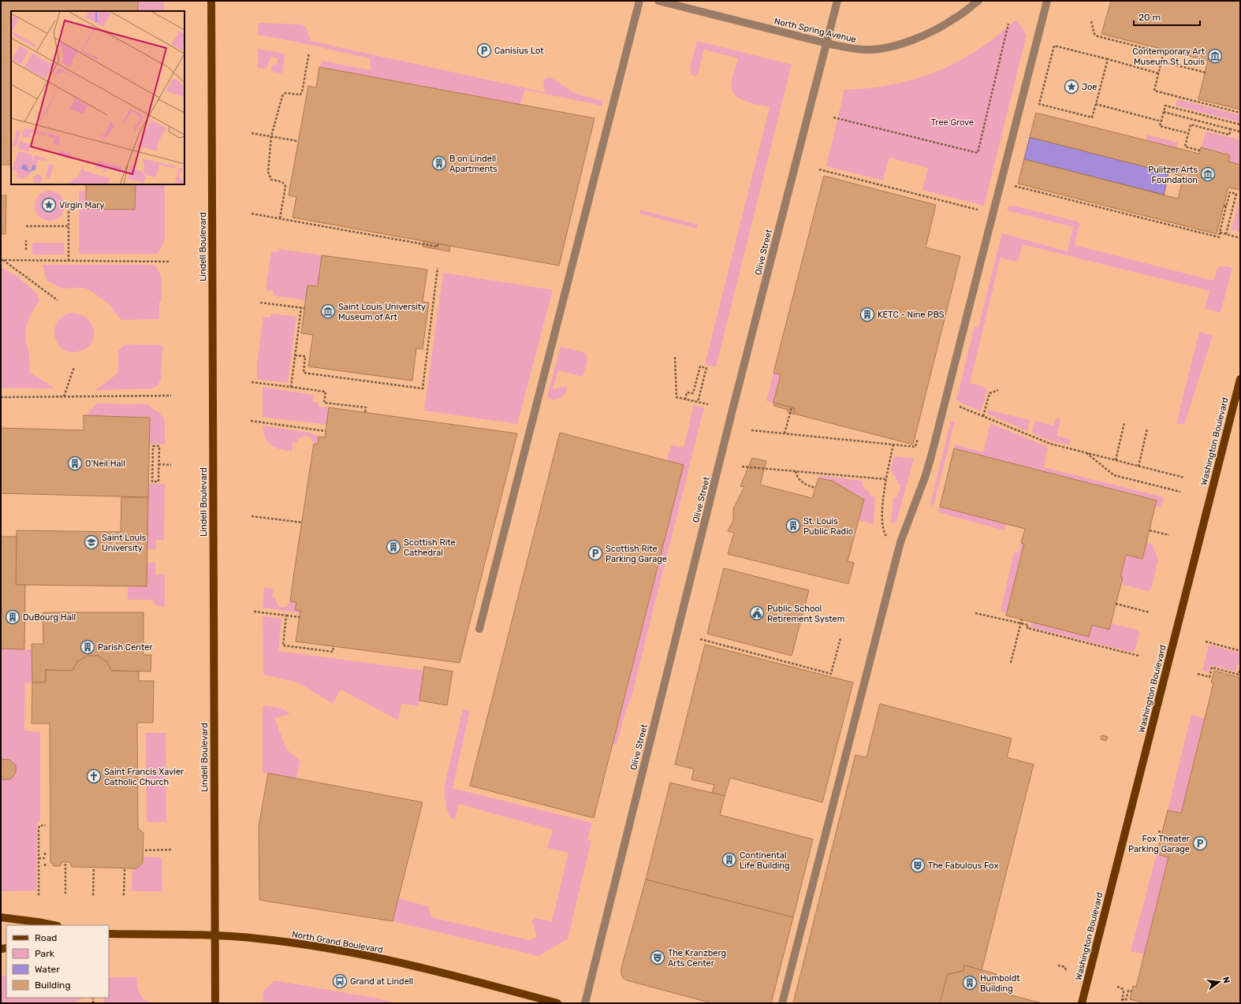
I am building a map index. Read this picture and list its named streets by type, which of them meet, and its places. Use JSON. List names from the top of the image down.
{
  "streets": {
    "main road": ["Lindell Boulevard", "Washington Boulevard", "North Grand Boulevard"],
    "street": ["North Spring Avenue", "Olive Street"]
  },
  "crossings": [
    ["North Spring Avenue", "Olive Street"],
    ["Lindell Boulevard", "North Grand Boulevard"]
  ],
  "parks": ["Tree Grove"],
  "places": {
    "parking": ["Canisius Lot", "Scottish Rite Parking Garage", "Fox Theater Parking Garage"],
    "museum": ["Contemporary Art Museum St. Louis", "Pulitzer Arts Foundation", "Saint Louis University Museum of Art"],
    "place": ["Joe", "Virgin Mary"],
    "building": [
      "B on Lindell Apartments",
      "KETC - Nine PBS",
      "O'Neil Hall",
      "St. Louis Public Radio",
      "Scottish Rite Cathedral",
      "DuBourg Hall",
      "Parish Center",
      "Continental Life Building",
      "Humboldt Building"
    ],
    "school or university": ["Saint Louis University"],
    "public building": ["Public School Retirement System"],
    "church": ["Saint Francis Xavier Catholic Church"],
    "theatre": ["The Fabulous Fox", "The Kranzberg Arts Center"],
    "bus stop": ["Grand at Lindell"]
  },
  "legend": [
    "Road",
    "Park",
    "Water",
    "Building"
  ],
  "scale_bar": "20 m",
  "north": "right"
}
